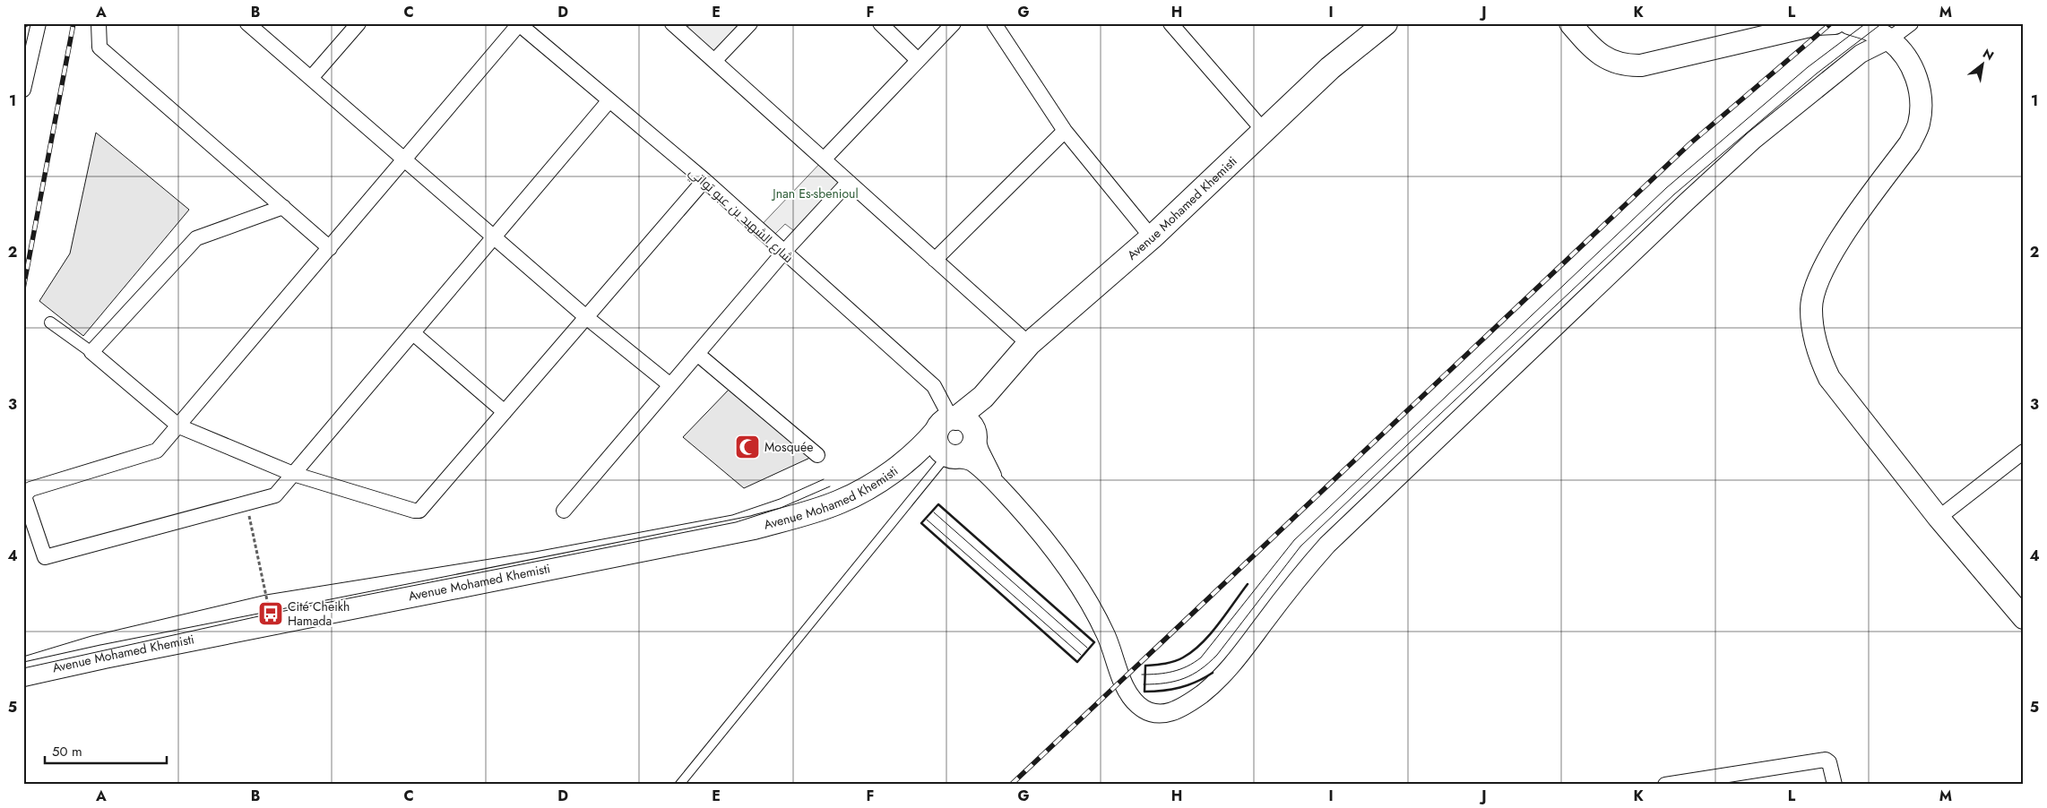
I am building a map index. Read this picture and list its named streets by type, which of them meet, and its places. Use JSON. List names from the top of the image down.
{
  "streets": {
    "main road": ["Avenue Mohamed Khemisti"],
    "street": ["شارع الشهيد بن عبو تواتي"]
  },
  "crossings": [
    ["Avenue Mohamed Khemisti", "شارع الشهيد بن عبو تواتي"]
  ],
  "parks": ["Jnan Es-sbenioul"],
  "places": {
    "mosque": ["Mosquée"],
    "bus stop": ["Cité Cheikh Hamada"]
  },
  "scale_bar": "50 m",
  "north": "top right",
  "grid": {
    "columns": [
      "A",
      "B",
      "C",
      "D",
      "E",
      "F",
      "G",
      "H",
      "I",
      "J",
      "K",
      "L",
      "M"
    ],
    "rows": [
      "1",
      "2",
      "3",
      "4",
      "5"
    ]
  }
}
